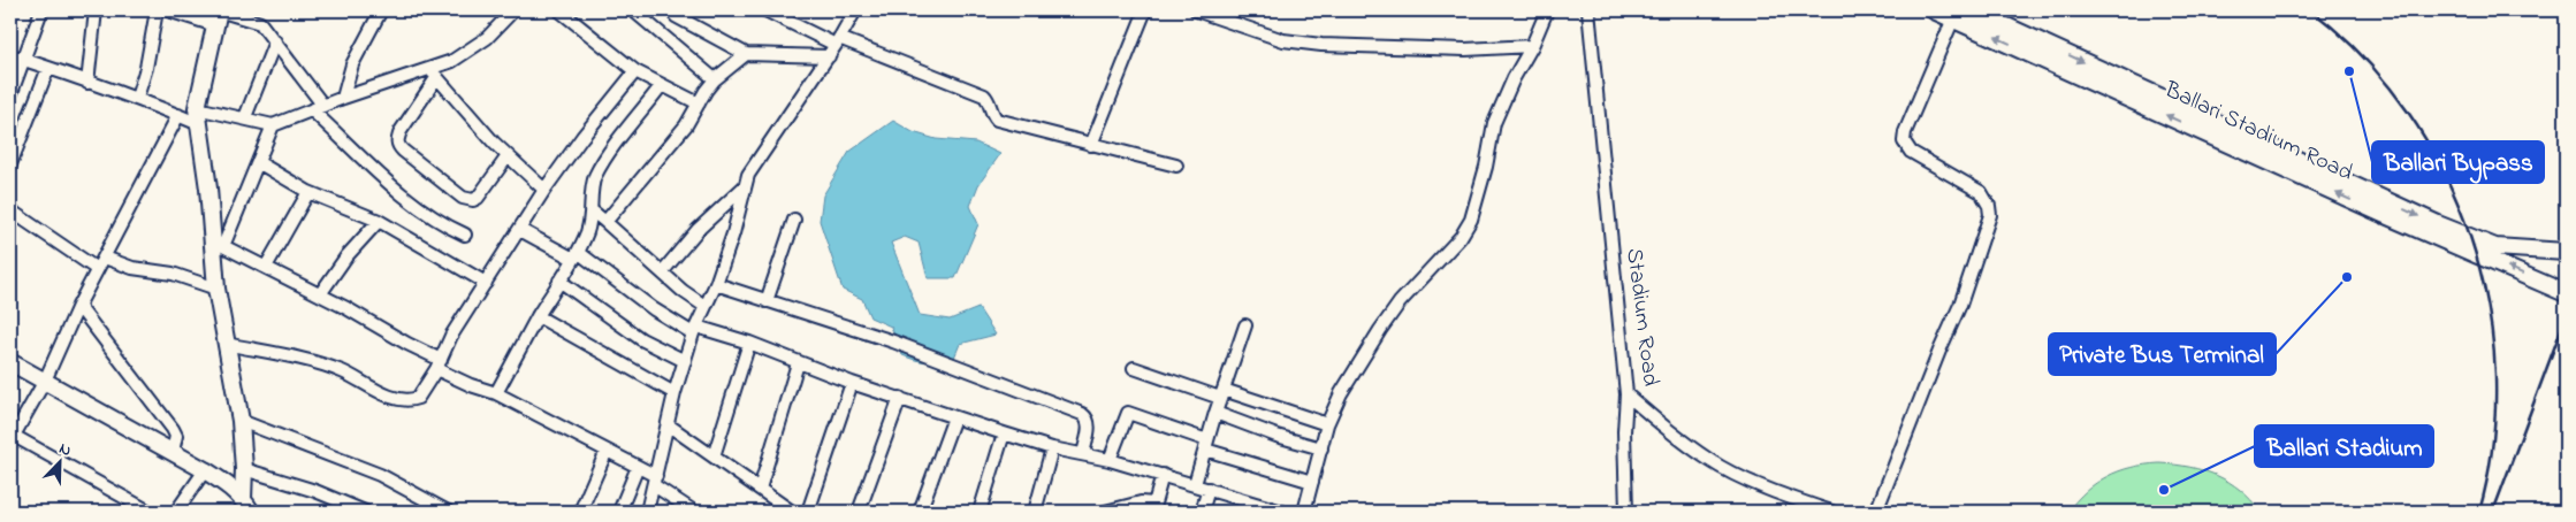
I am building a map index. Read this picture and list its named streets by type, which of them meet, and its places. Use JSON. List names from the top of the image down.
{
  "streets": {
    "street": ["Ballari Stadium Road", "Stadium Road"]
  },
  "places": ["Ballari Bypass", "Private Bus Terminal", "Ballari Stadium"],
  "north": "top right"
}
